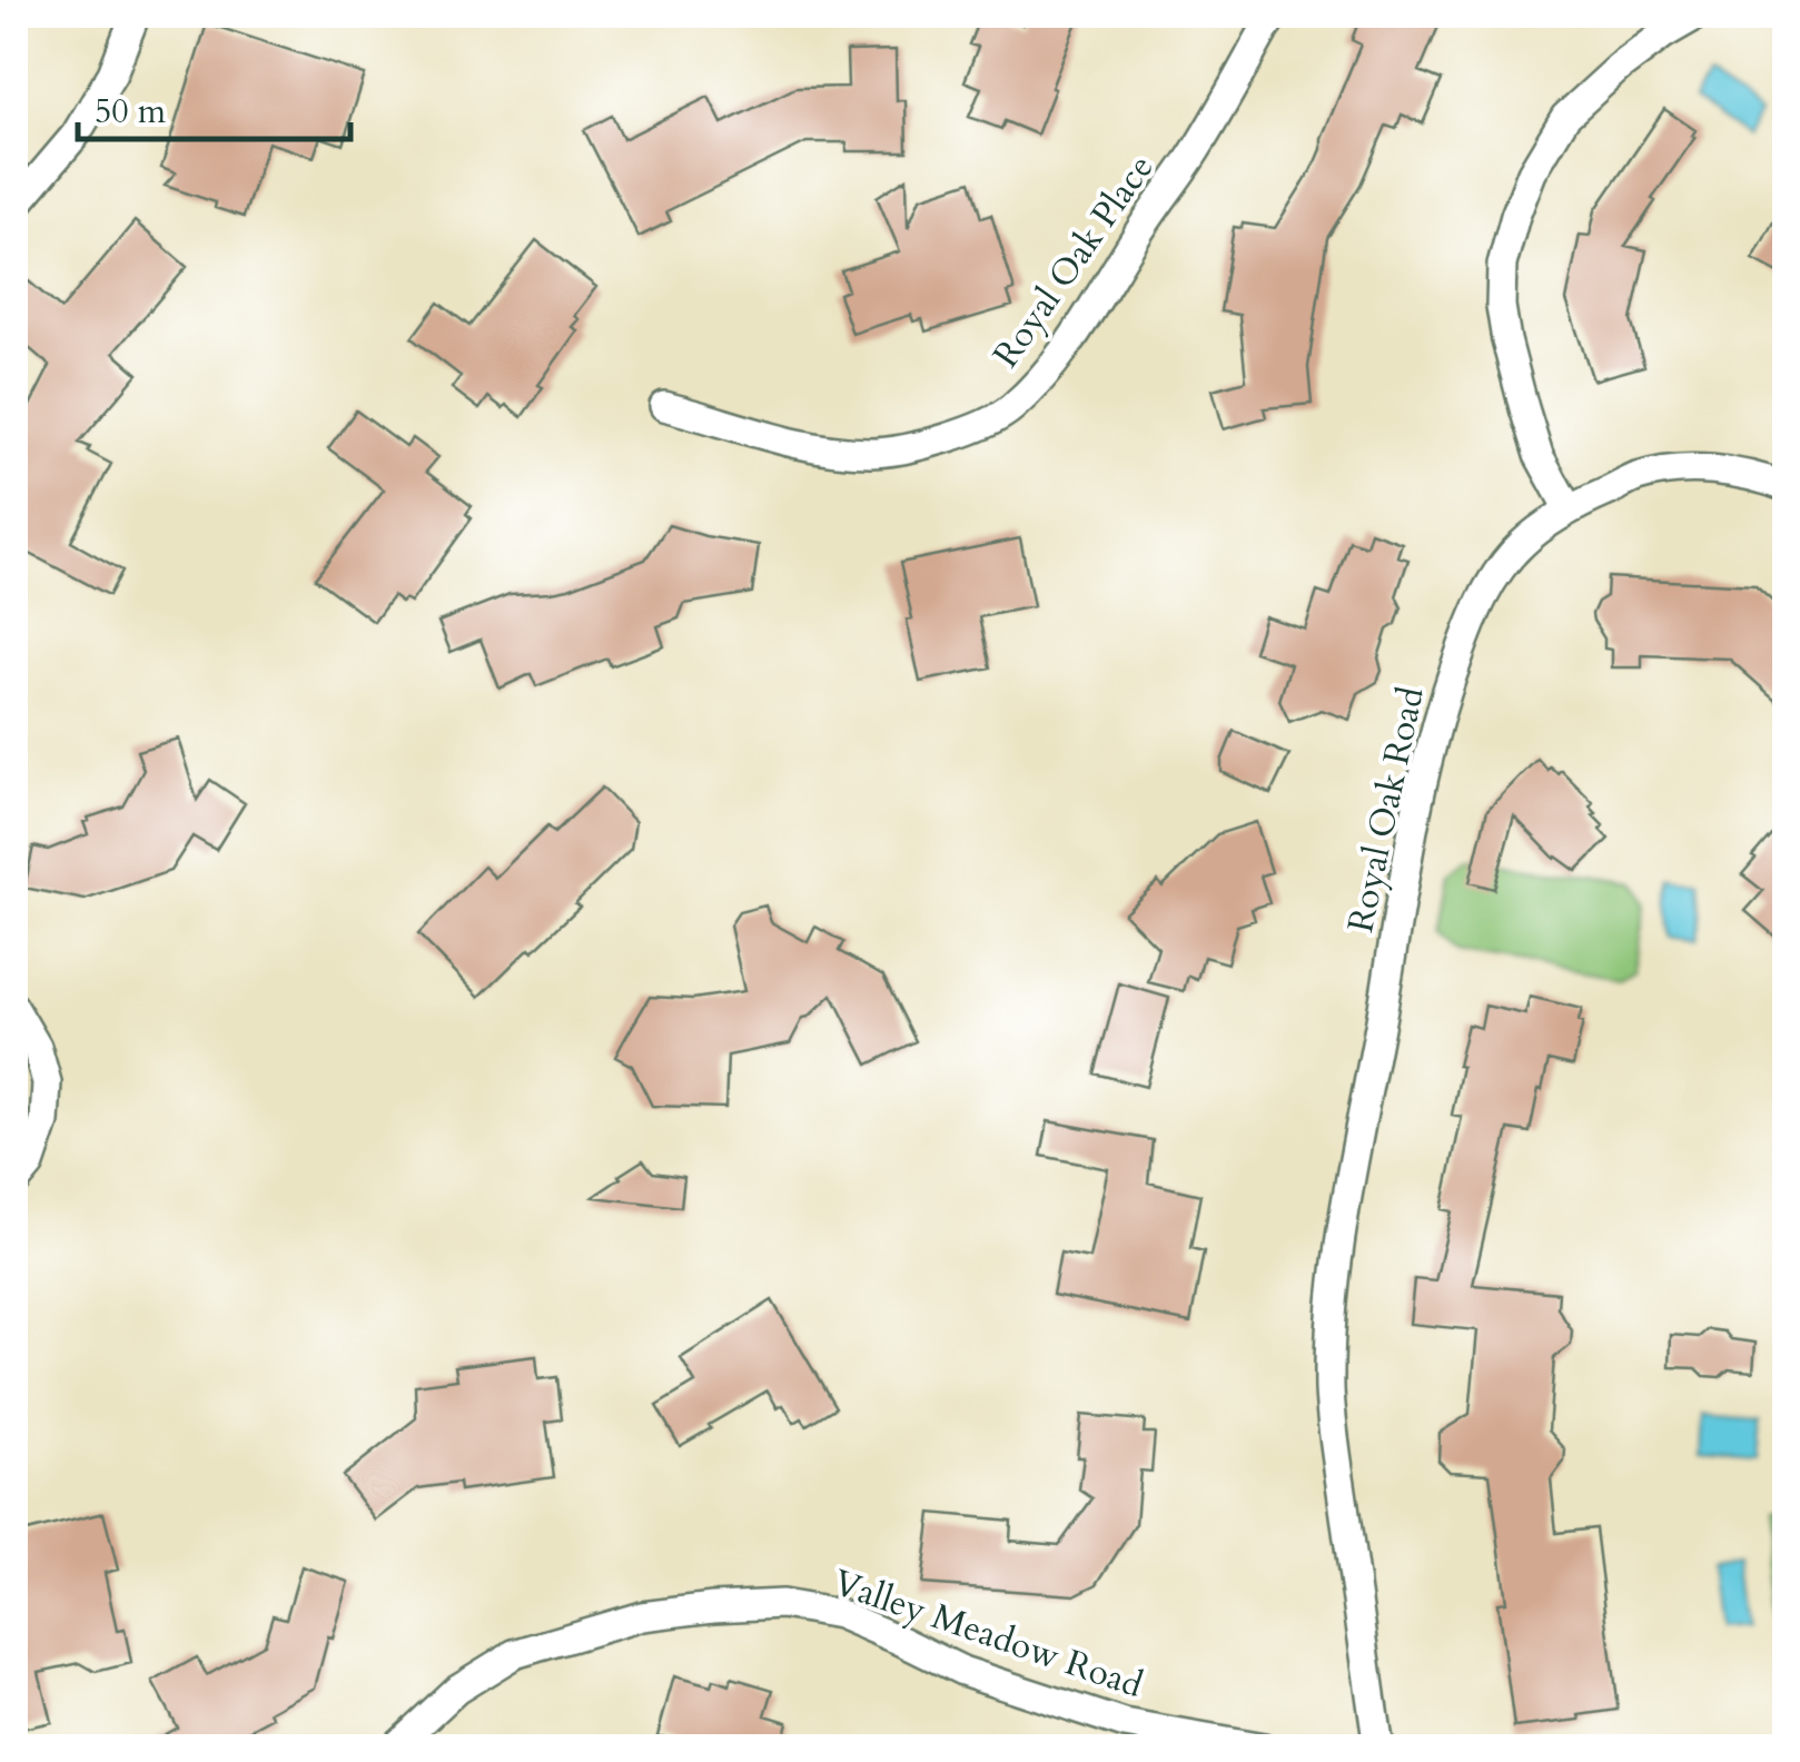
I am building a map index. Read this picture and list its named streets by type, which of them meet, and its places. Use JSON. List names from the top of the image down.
{
  "streets": {
    "street": ["Royal Oak Place", "Royal Oak Road", "Valley Meadow Road"]
  },
  "scale_bar": "50 m"
}
